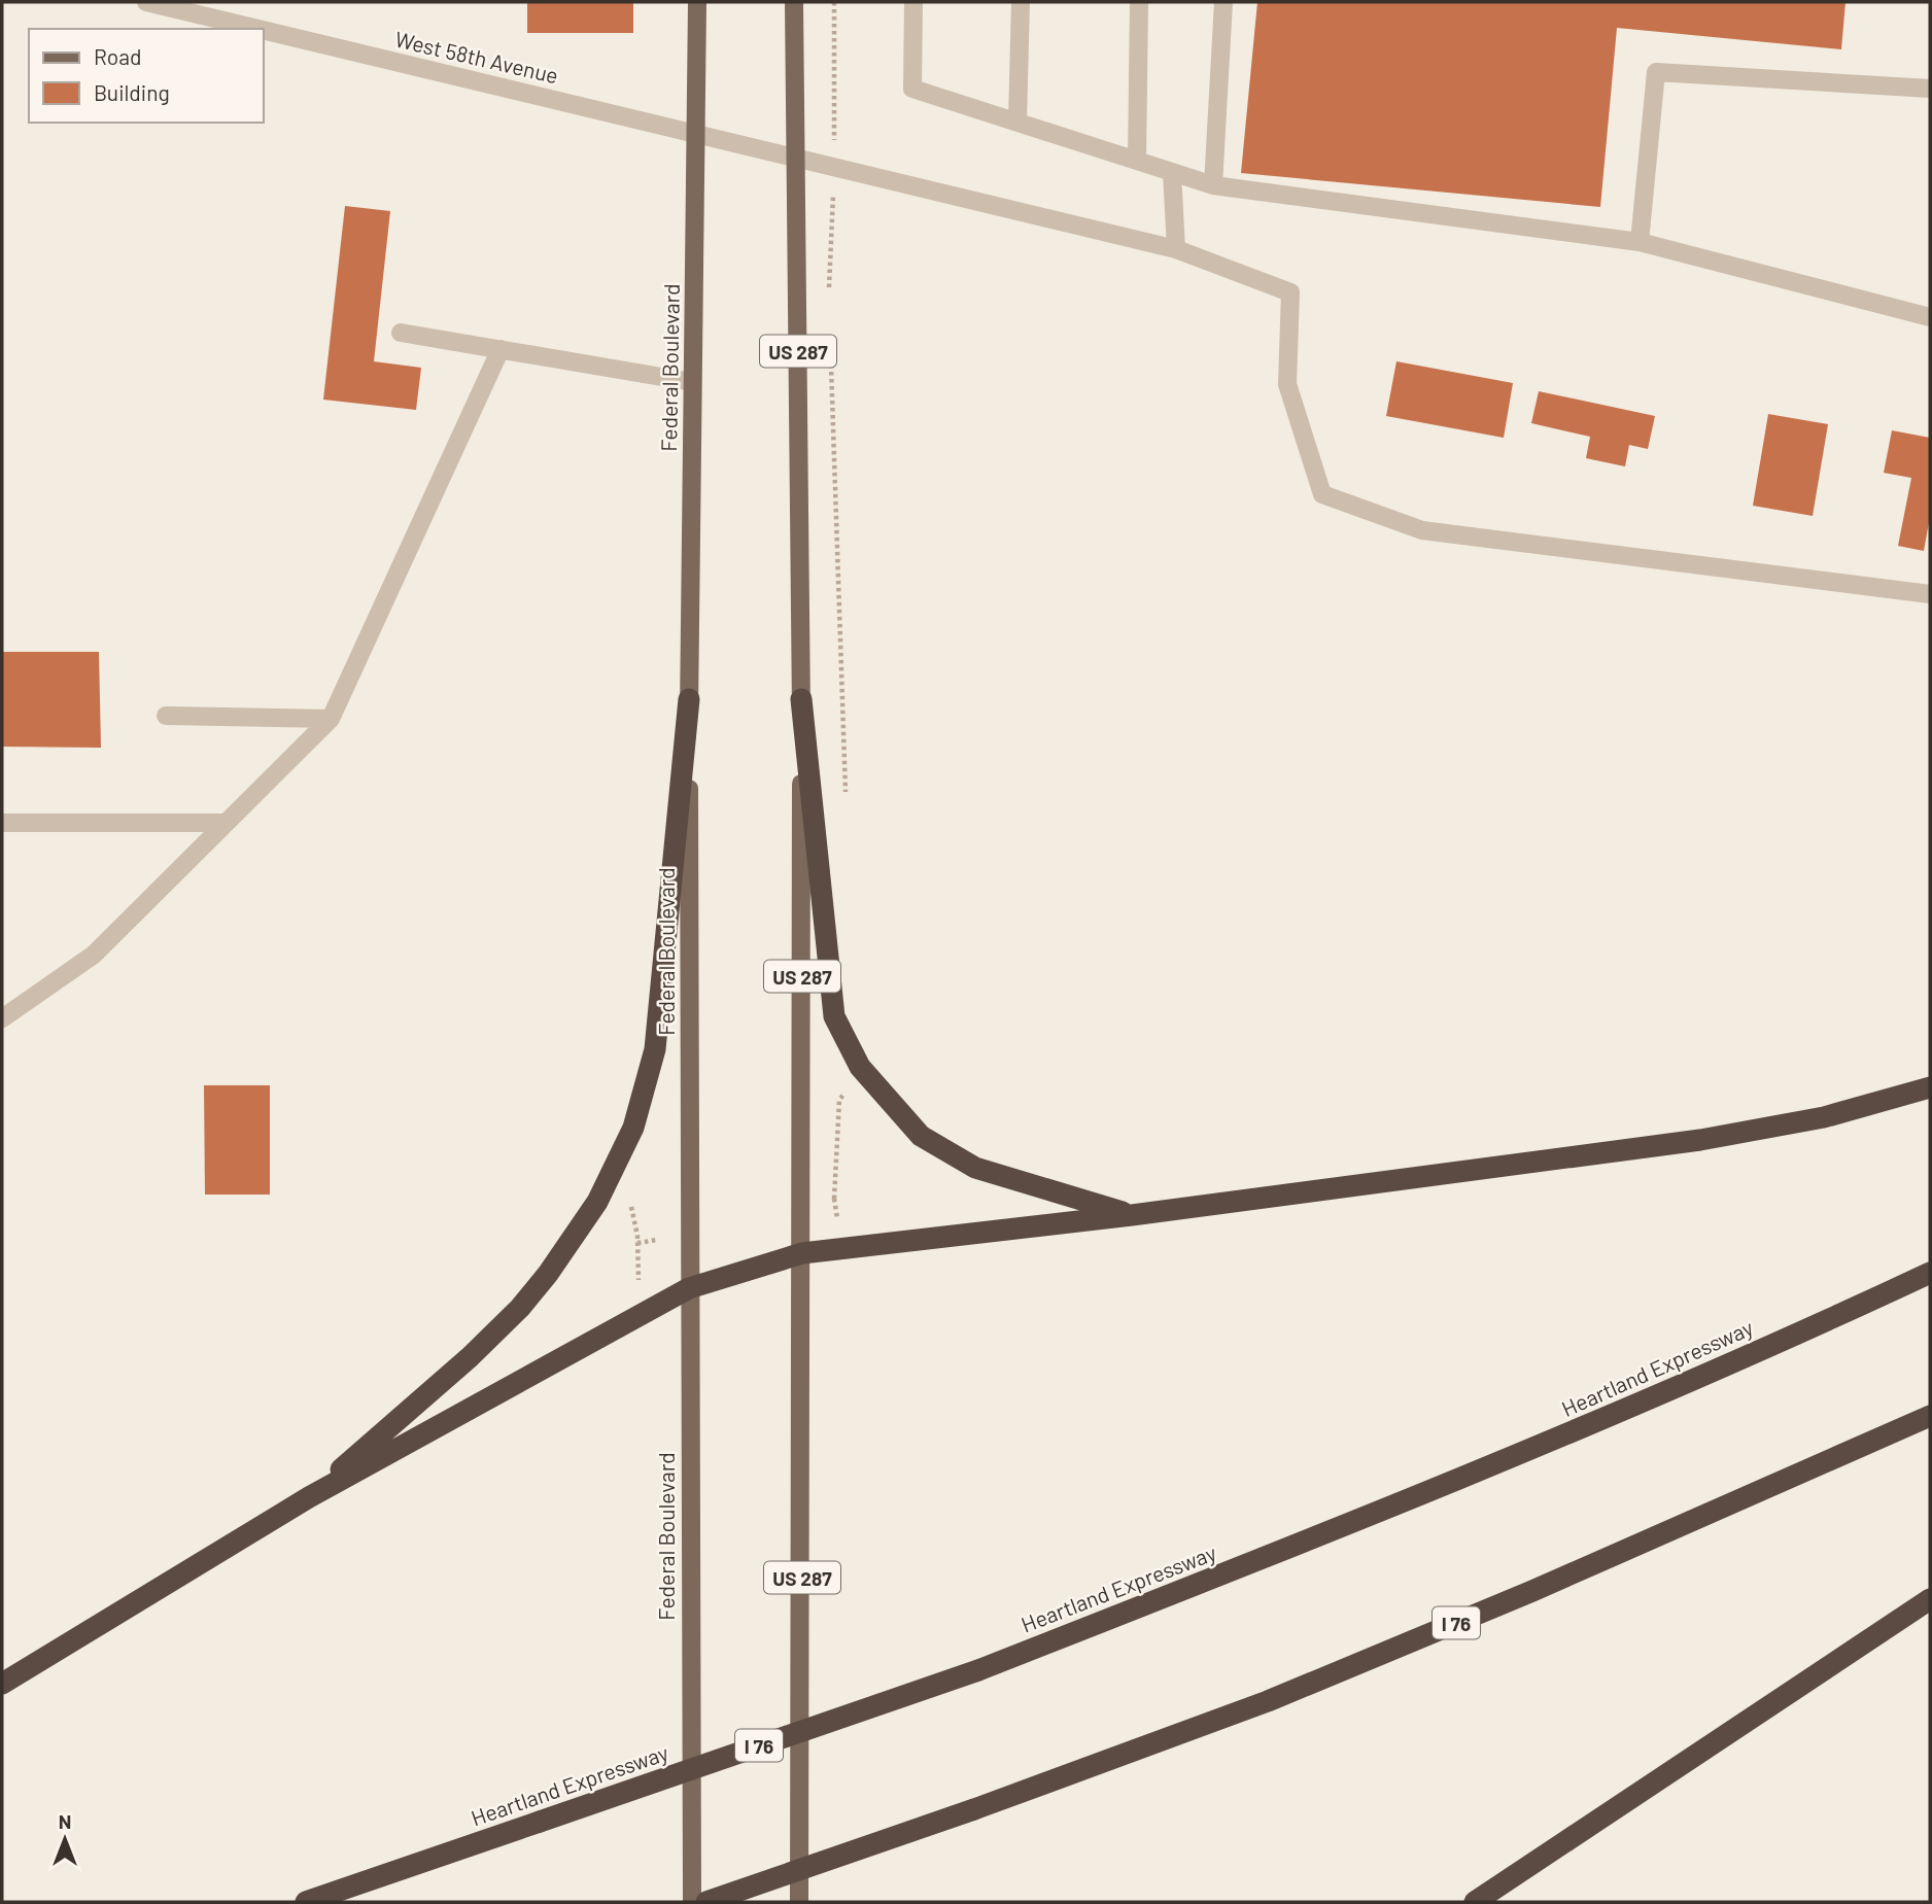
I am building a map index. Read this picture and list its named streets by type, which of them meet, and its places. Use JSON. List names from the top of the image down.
{
  "streets": {
    "highway": ["Heartland Expressway", "I 76"],
    "main road": ["US 287", "Federal Boulevard"],
    "street": ["West 58th Avenue"]
  },
  "crossings": [
    ["West 58th Avenue", "US 287"],
    ["West 58th Avenue", "Federal Boulevard"]
  ],
  "legend": ["Road", "Building"],
  "north": "top"
}
